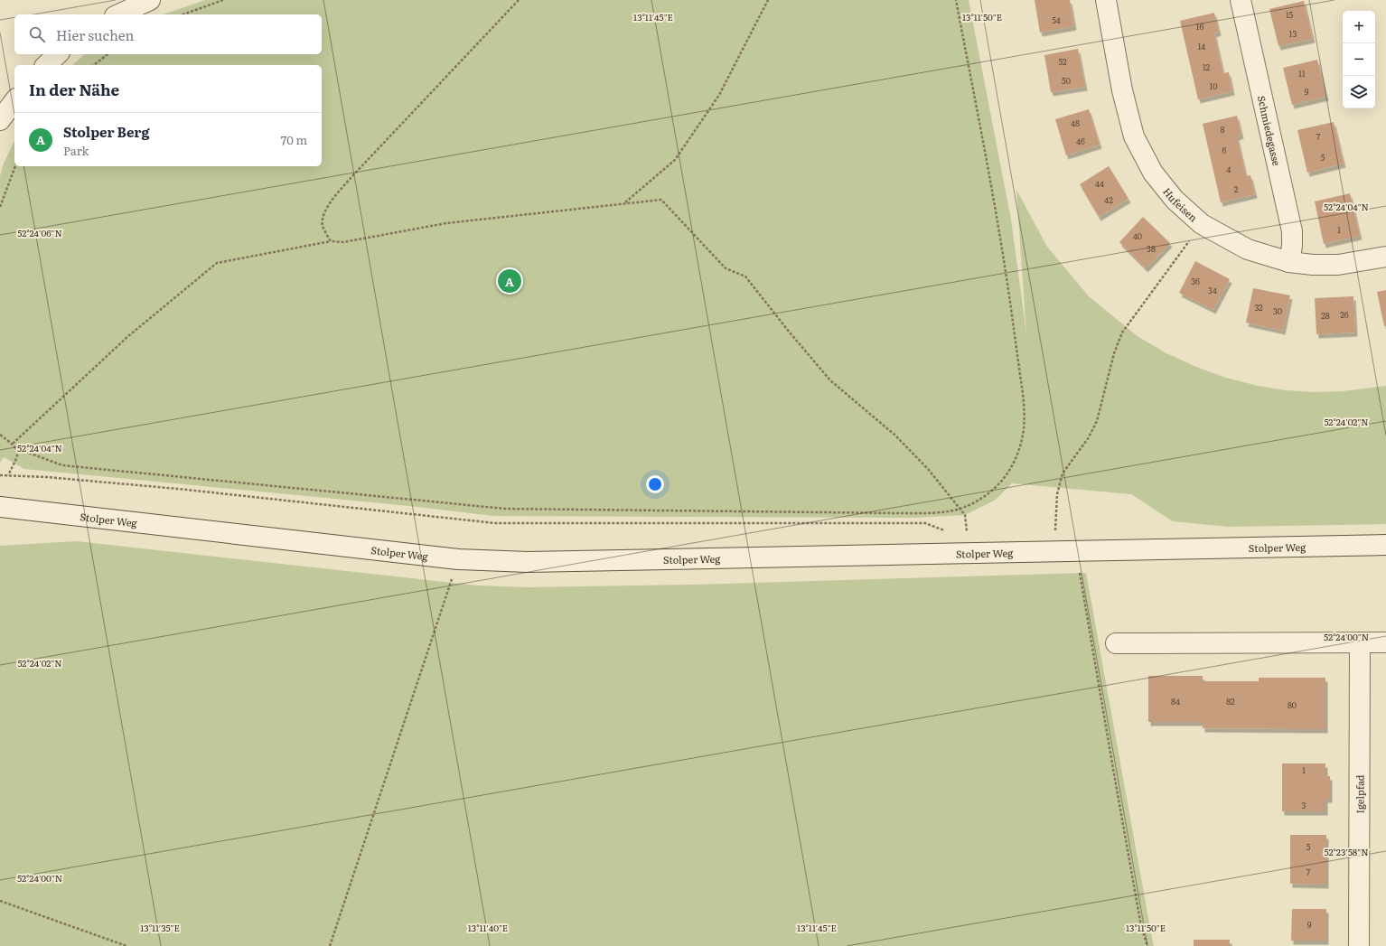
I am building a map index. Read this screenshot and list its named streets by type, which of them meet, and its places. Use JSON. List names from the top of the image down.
{
  "streets": {
    "street": [
      "Schmiedegasse",
      "Hufeisen",
      "Stolper Weg",
      "Igelpfad"
    ]
  },
  "crossings": [
    ["Schmiedegasse", "Hufeisen"]
  ],
  "house_numbers": [
    "15",
    "54",
    "16",
    "13",
    "14",
    "52",
    "12",
    "11",
    "50",
    "10",
    "9",
    "48",
    "8",
    "7",
    "46",
    "6",
    "5",
    "4",
    "44",
    "2",
    "42",
    "1",
    "40",
    "38",
    "36",
    "34",
    "32",
    "30",
    "26",
    "28",
    "84",
    "82",
    "80",
    "1",
    "3",
    "5",
    "7",
    "9"
  ],
  "page": {
    "map_buttons": ["+", "−"],
    "search": "Hier suchen",
    "heading": "In der Nähe",
    "list": [
      {
        "mark": "A",
        "name": "Stolper Berg",
        "note": "Park",
        "value": "70 m"
      }
    ],
    "pins": "A"
  },
  "coordinates": [
    "13°11'45\"E",
    "13°11'50\"E",
    "52°24'04\"N",
    "52°24'06\"N",
    "52°24'02\"N",
    "52°24'00\"N",
    "52°23'58\"N",
    "13°11'35\"E",
    "13°11'40\"E"
  ]
}
